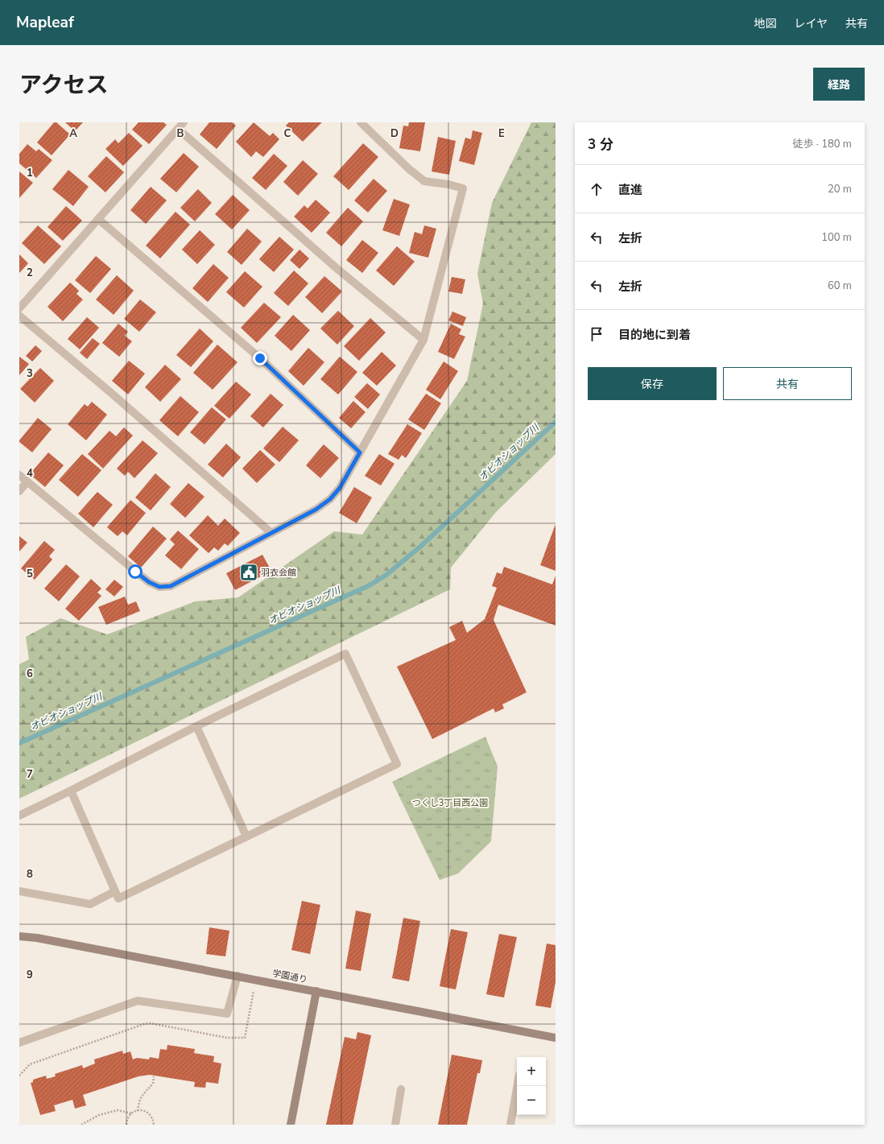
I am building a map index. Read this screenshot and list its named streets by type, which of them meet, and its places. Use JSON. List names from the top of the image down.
{
  "streets": {
    "street": ["学園通り"]
  },
  "water": ["オビオショップ川"],
  "parks": ["つくし3丁目西公園"],
  "places": {
    "public building": ["羽衣会館"]
  },
  "page": {
    "header": "Mapleaf",
    "nav": ["地図", "レイヤ", "共有"],
    "title": "アクセス",
    "buttons": [
      "経路",
      ["保存", "共有"]
    ],
    "heading": ["3 分", "徒歩 · 180 m"],
    "list": [
      ["直進", "20 m"],
      ["左折", "100 m"],
      ["左折", "60 m"],
      "目的地に到着"
    ],
    "map_buttons": ["+", "−"]
  },
  "grid": {
    "columns": [
      "A",
      "B",
      "C",
      "D",
      "E"
    ],
    "rows": [
      "1",
      "2",
      "3",
      "4",
      "5",
      "6",
      "7",
      "8",
      "9"
    ]
  }
}
